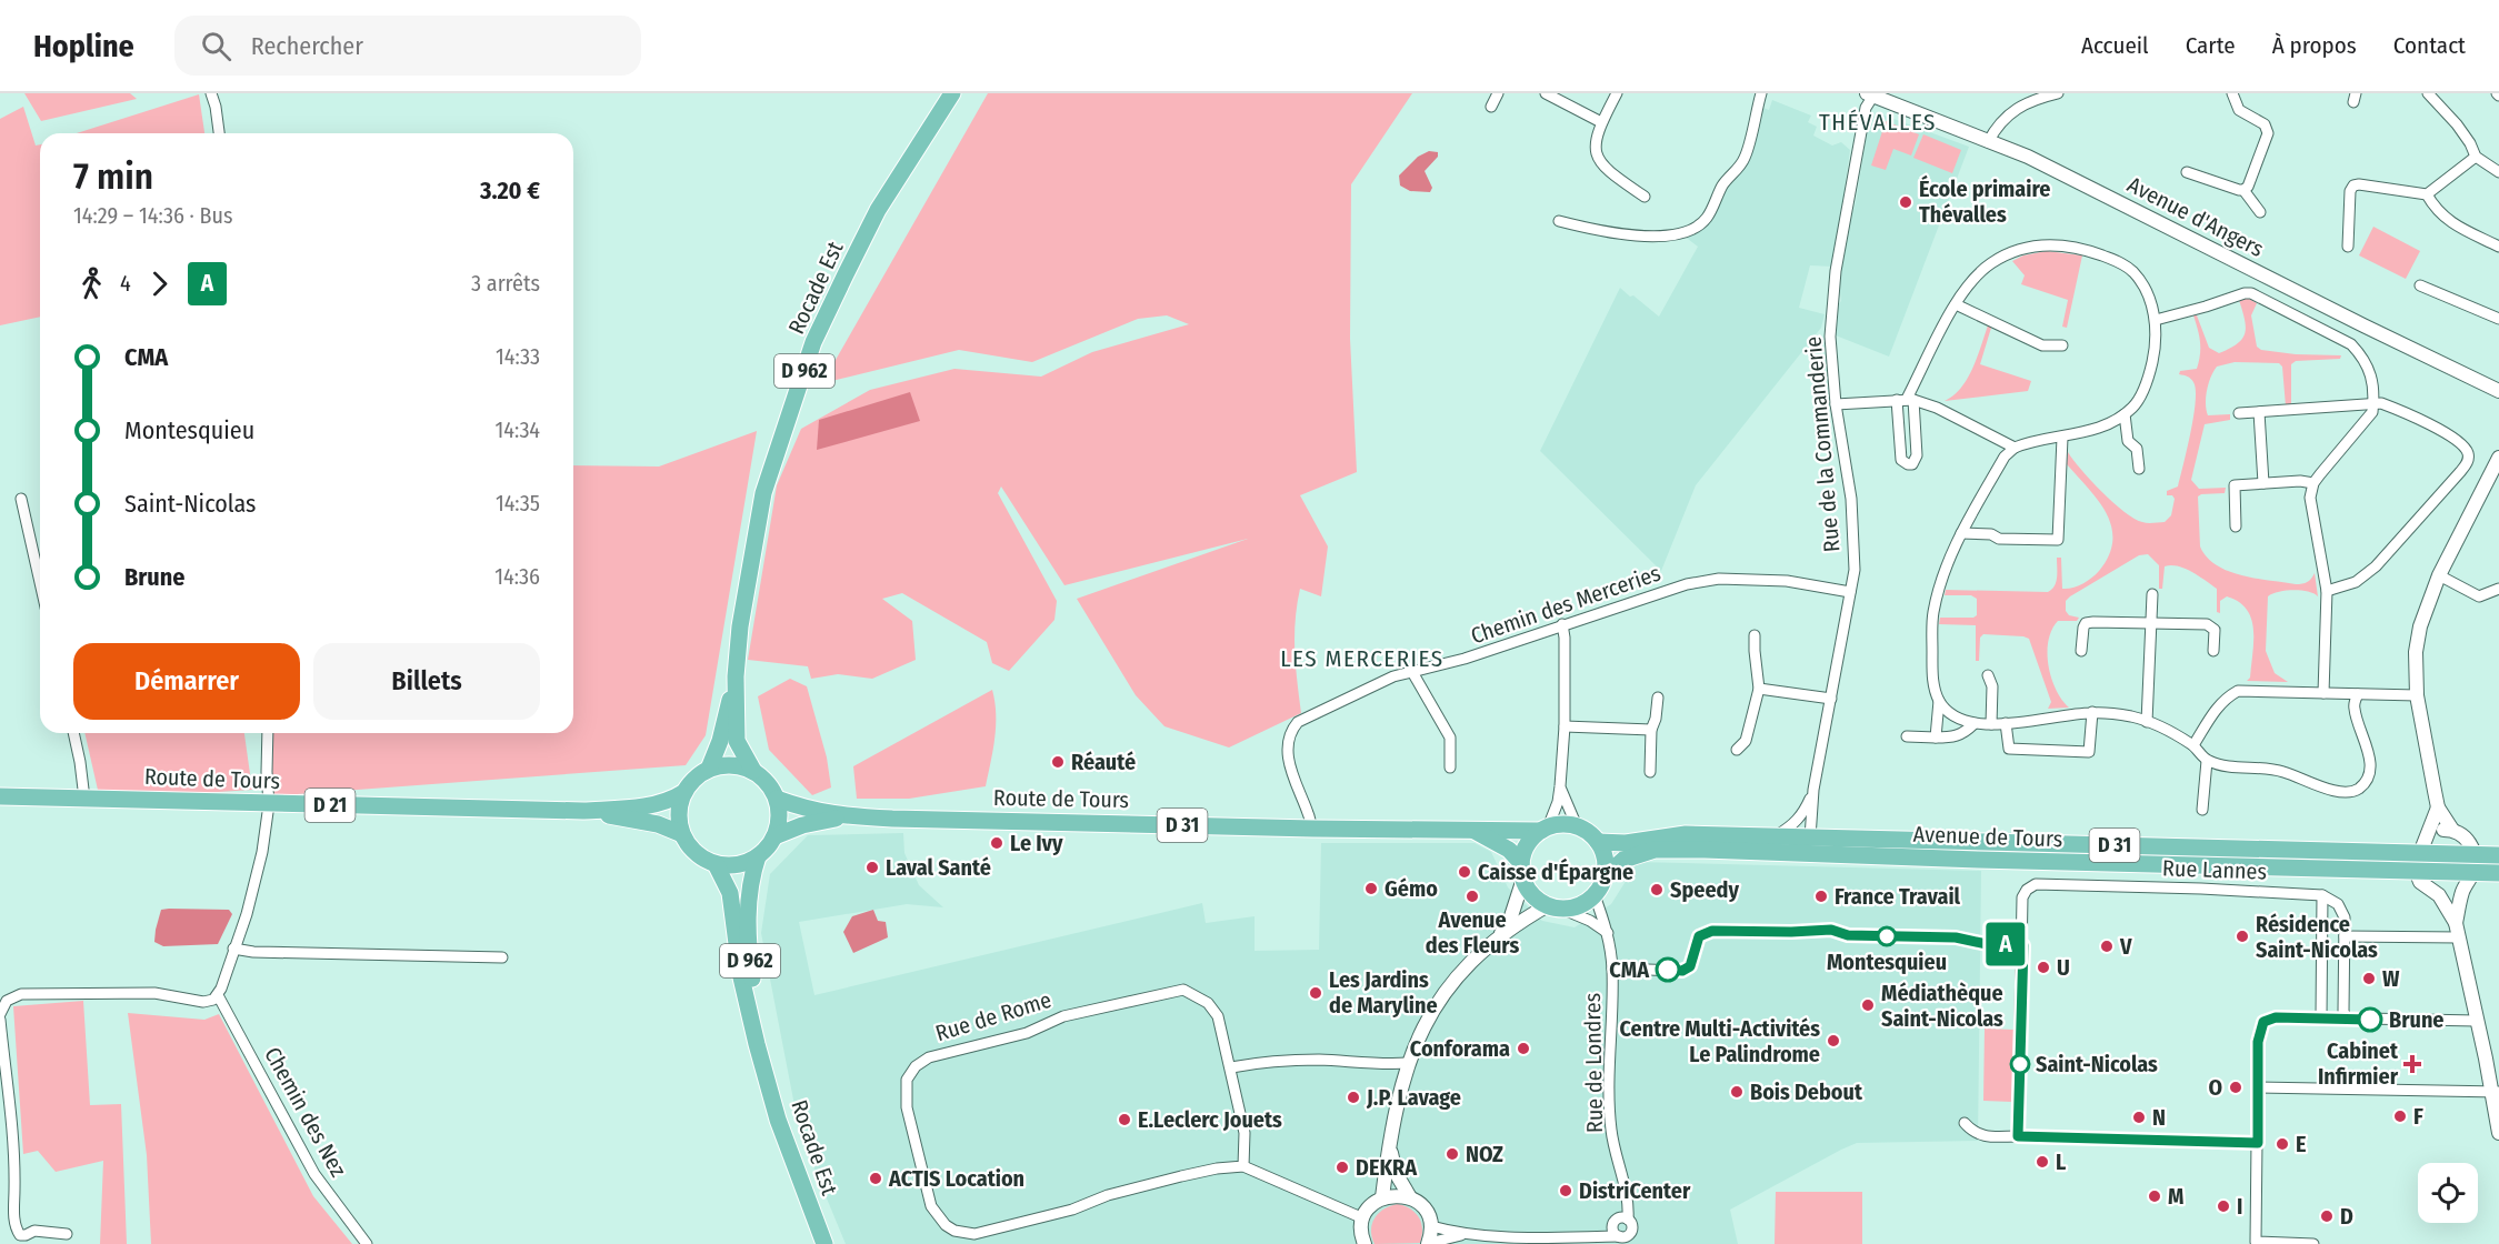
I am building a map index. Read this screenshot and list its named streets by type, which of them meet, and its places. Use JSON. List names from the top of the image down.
{
  "streets": {
    "main road": [
      "Rocade Est",
      "D 962",
      "Route de Tours",
      "D 21",
      "D 31",
      "Avenue de Tours"
    ],
    "street": [
      "Avenue d'Angers",
      "Rue de la Commanderie",
      "Chemin des Merceries",
      "Rue Lannes",
      "Rue de Rome",
      "Rue de Londres",
      "Chemin des Nez"
    ]
  },
  "crossings": [
    ["Avenue d'Angers", "Rue de la Commanderie"],
    ["Rocade Est", "Route de Tours"],
    ["Rue de la Commanderie", "Chemin des Merceries"],
    ["Rue de la Commanderie", "Avenue de Tours"],
    ["Chemin des Merceries", "Route de Tours"],
    ["Route de Tours", "Avenue de Tours"],
    ["Route de Tours", "Rue de Londres"],
    ["Avenue de Tours", "Rue de Londres"]
  ],
  "districts": ["THÉVALLES", "LES MERCERIES"],
  "places": {
    "other": [
      "École primaire Thévalles",
      "Réauté",
      "Le Ivy",
      "Laval Santé",
      "Caisse d'Épargne",
      "Gémo",
      "Speedy",
      "Avenue des Fleurs",
      "France Travail",
      "Montesquieu",
      "Résidence Saint-Nicolas",
      "V",
      "U",
      "CMA",
      "W",
      "Les Jardins de Maryline",
      "Médiathèque Saint-Nicolas",
      "Brune",
      "Centre Multi-Activités Le Palindrome",
      "Conforama",
      "Saint-Nicolas",
      "O",
      "Bois Debout",
      "J.P. Lavage",
      "F",
      "N",
      "E.Leclerc Jouets",
      "E",
      "NOZ",
      "L",
      "DEKRA",
      "ACTIS Location",
      "DistriCenter",
      "M",
      "I",
      "D"
    ],
    "health": ["Cabinet Infirmier"]
  },
  "lines": ["bus line A"],
  "page": {
    "header": "Hopline",
    "search": "Rechercher",
    "nav": [
      "Accueil",
      "Carte",
      "À propos",
      "Contact"
    ],
    "on_map": "A",
    "heading": ["7 min", "14:29 – 14:36 · Bus", "3.20 €"],
    "legs": ["4", "A", "3 arrêts"],
    "list": [
      {
        "name": "CMA",
        "value": "14:33"
      },
      {
        "name": "Montesquieu",
        "value": "14:34"
      },
      {
        "name": "Saint-Nicolas",
        "value": "14:35"
      },
      {
        "name": "Brune",
        "value": "14:36"
      }
    ],
    "buttons": ["Démarrer", "Billets"]
  }
}
